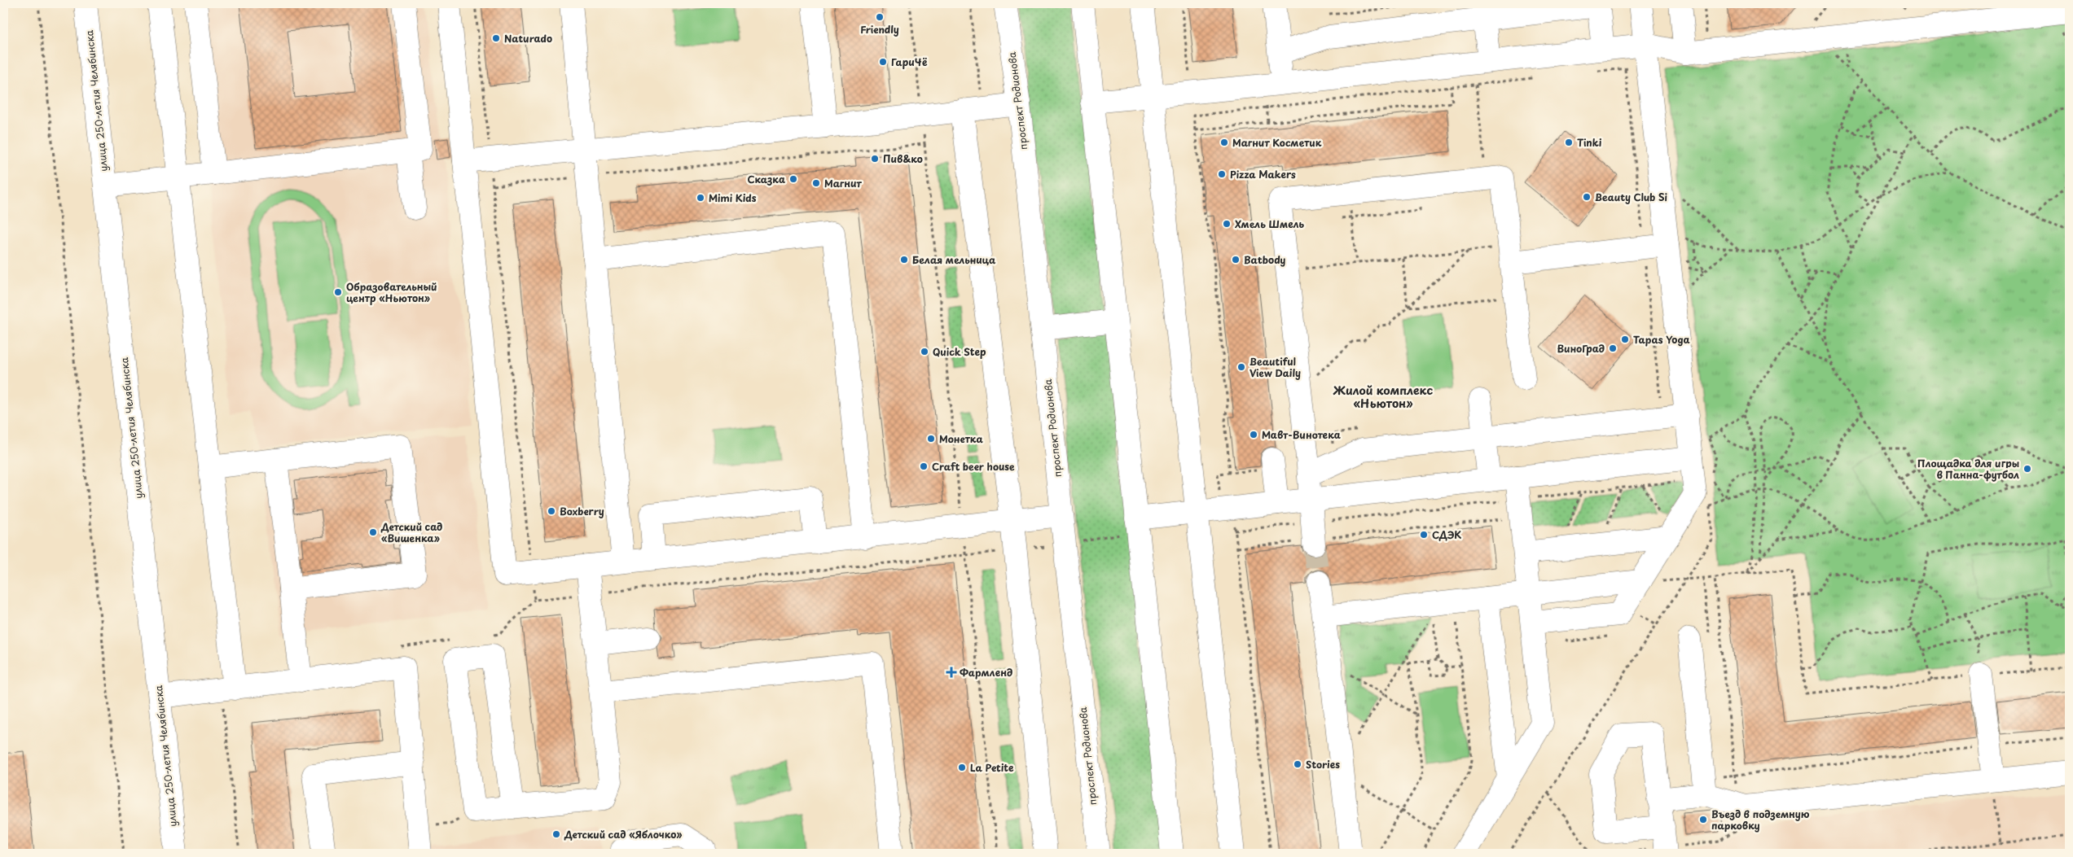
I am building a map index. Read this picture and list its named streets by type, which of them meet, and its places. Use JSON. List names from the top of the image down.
{
  "streets": {
    "street": ["улица 250-летия Челябинска", "проспект Родионова"]
  },
  "districts": ["Жилой комплекс «Ньютон»"],
  "places": {
    "other": [
      "Friendly",
      "Naturado",
      "ГариЧё",
      "Магнит Косметик",
      "Tinki",
      "Пив&ко",
      "Pizza Makers",
      "Сказка",
      "Магнит",
      "Beauty Club Si",
      "Mimi Kids",
      "Хмель Шмель",
      "Белая мельница",
      "Batbody",
      "Образовательный центр «Ньютон»",
      "Tapas Yoga",
      "ВиноГрад",
      "Quick Step",
      "Beautiful View Daily",
      "Мавт-Винотека",
      "Монетка",
      "Craft beer house",
      "Площадка для игры в Панна-футбол",
      "Boxberry",
      "Детский сад «Вишенка»",
      "СДЭК",
      "Stories",
      "La Petite",
      "Въезд в подземную парковку",
      "Детский сад «Яблочко»"
    ],
    "health": ["Фармленд"]
  }
}
